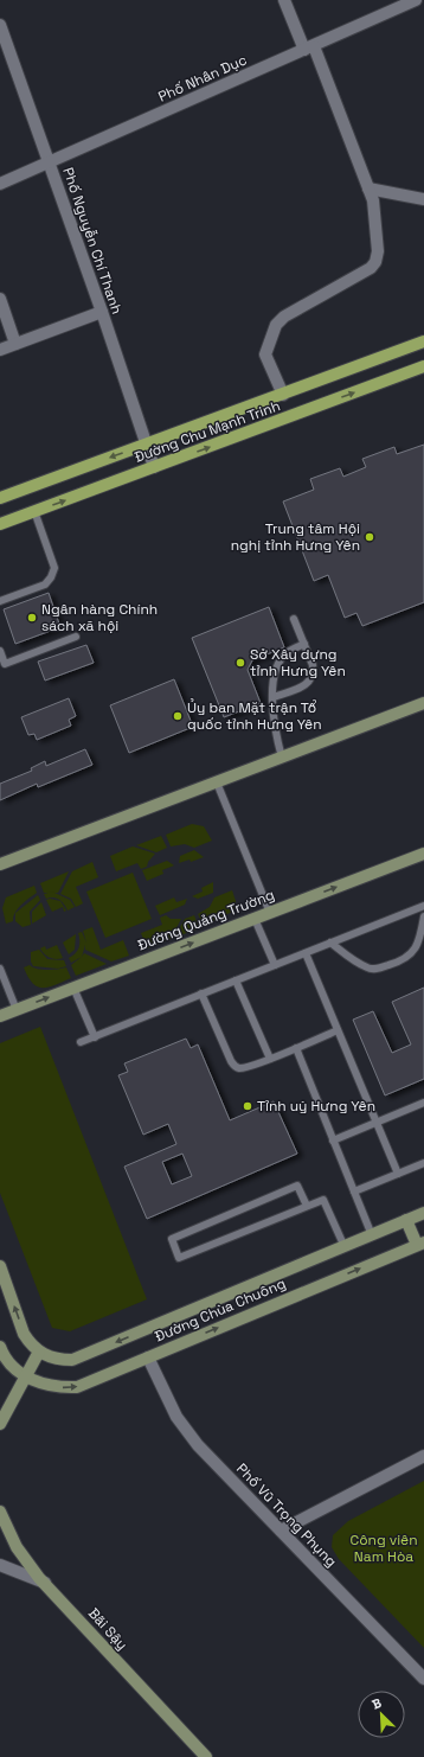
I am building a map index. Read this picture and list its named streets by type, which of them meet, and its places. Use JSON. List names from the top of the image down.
{
  "streets": {
    "main road": ["Đường Chu Mạnh Trinh"],
    "street": [
      "Phố Nhân Dục",
      "Phố Nguyễn Chí Thanh",
      "Đường Quảng Trường",
      "Đường Chùa Chuông",
      "Phố Vũ Trọng Phụng",
      "Bãi Sậy"
    ]
  },
  "crossings": [
    ["Phố Nhân Dục", "Phố Nguyễn Chí Thanh"],
    ["Phố Nguyễn Chí Thanh", "Đường Chu Mạnh Trinh"],
    ["Đường Chùa Chuông", "Phố Vũ Trọng Phụng"]
  ],
  "one_way": ["Đường Quảng Trường"],
  "parks": ["Công viên Nam Hòa"],
  "places": [
    "Trung tâm Hội nghị tỉnh Hưng Yên",
    "Ngân hàng Chính sách xã hội",
    "Sở Xây dựng tỉnh Hưng Yên",
    "Ủy ban Mặt trận Tổ quốc tỉnh Hưng Yên",
    "Tỉnh uỷ Hưng Yên"
  ],
  "north": "top left"
}
